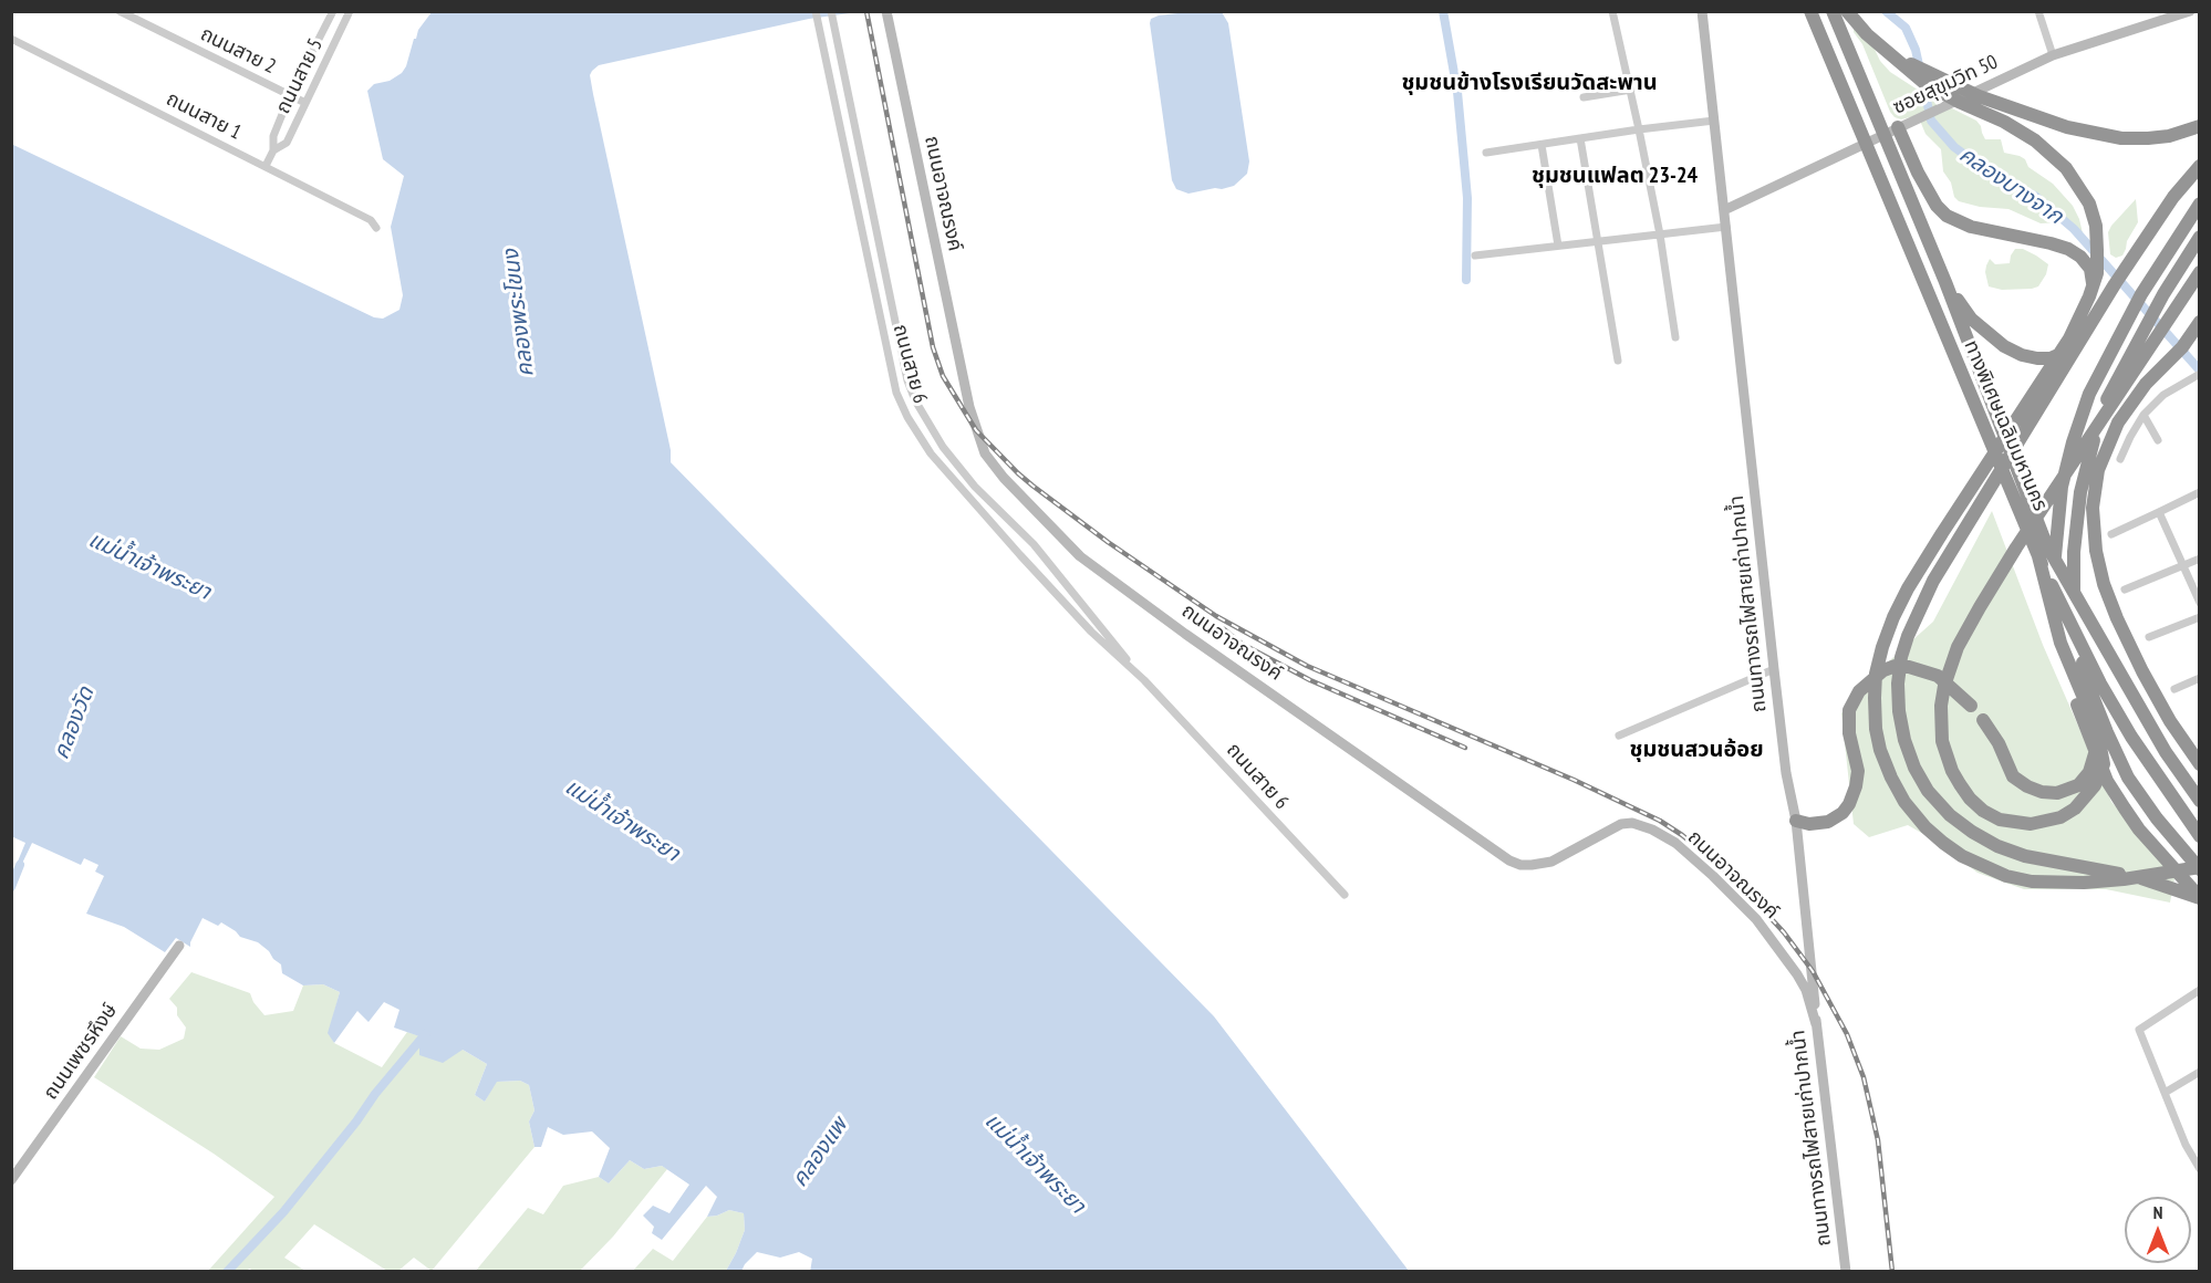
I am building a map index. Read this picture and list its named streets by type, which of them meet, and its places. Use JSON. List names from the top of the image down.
{
  "streets": {
    "highway": ["ทางพิเศษเฉลิมมหานคร"],
    "street": [
      "ถนนสาย 2",
      "ถนนสาย 5",
      "ซอยสุขุมวิท 50",
      "ถนนสาย 1",
      "ถนนอาจณรงค์",
      "ถนนสาย 6",
      "ถนนทางรถไฟสายเก่าปากน้ำ",
      "ถนนเพชรหึงษ์"
    ]
  },
  "crossings": [
    ["ถนนสาย 2", "ถนนสาย 5"],
    ["ถนนสาย 5", "ถนนสาย 1"],
    ["ซอยสุขุมวิท 50", "ถนนทางรถไฟสายเก่าปากน้ำ"],
    ["ถนนอาจณรงค์", "ถนนทางรถไฟสายเก่าปากน้ำ"]
  ],
  "districts": ["ชุมชนข้างโรงเรียนวัดสะพาน", "ชุมชนแฟลต 23-24", "ชุมชนสวนอ้อย"],
  "water": [
    "คลองบางจาก",
    "คลองพระโขนง",
    "แม่น้ำเจ้าพระยา",
    "คลองวัด",
    "คลองแพ"
  ],
  "north": "top"
}
